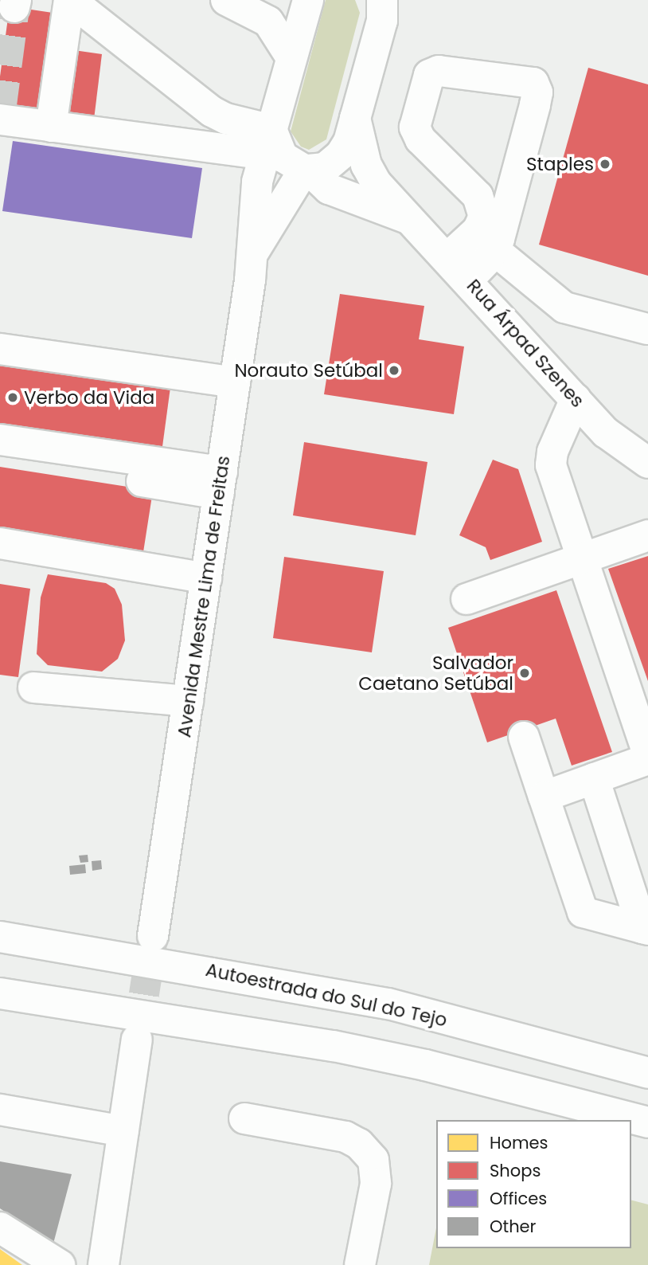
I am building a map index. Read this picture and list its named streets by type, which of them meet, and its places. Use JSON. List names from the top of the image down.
{
  "streets": {
    "main road": ["Rua Árpad Szenes", "Avenida Mestre Lima de Freitas", "Autoestrada do Sul do Tejo"]
  },
  "crossings": [
    ["Rua Árpad Szenes", "Avenida Mestre Lima de Freitas"]
  ],
  "places": [
    "Staples",
    "Norauto Setúbal",
    "Verbo da Vida",
    "Salvador Caetano Setúbal"
  ],
  "legend": [
    "Homes",
    "Shops",
    "Offices",
    "Other"
  ]
}
